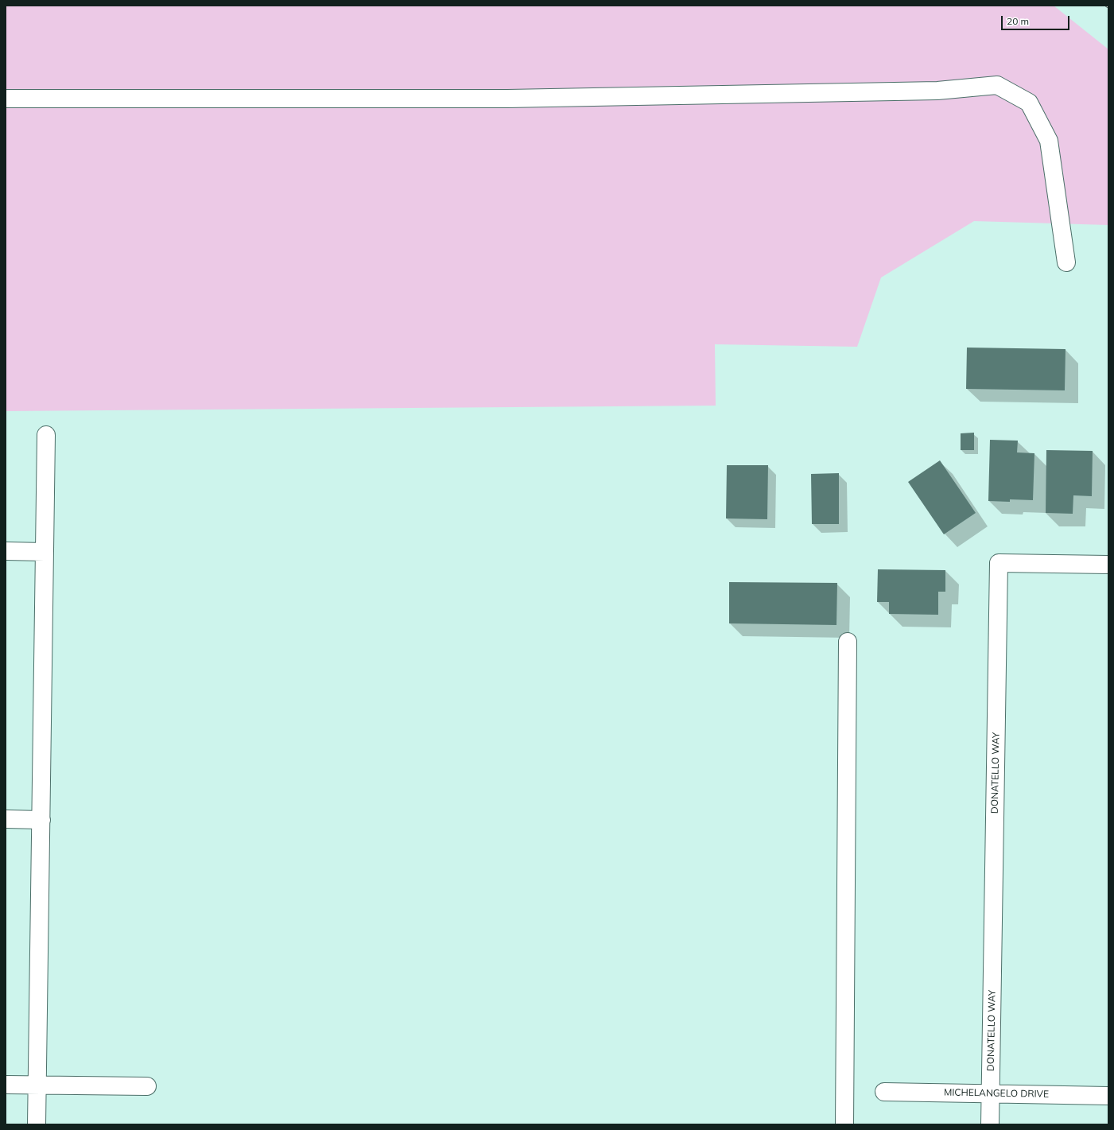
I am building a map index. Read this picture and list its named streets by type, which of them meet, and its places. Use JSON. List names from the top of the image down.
{
  "streets": {
    "street": ["DONATELLO WAY", "MICHELANGELO DRIVE"]
  },
  "crossings": [
    ["DONATELLO WAY", "MICHELANGELO DRIVE"]
  ],
  "scale_bar": "20 m"
}
